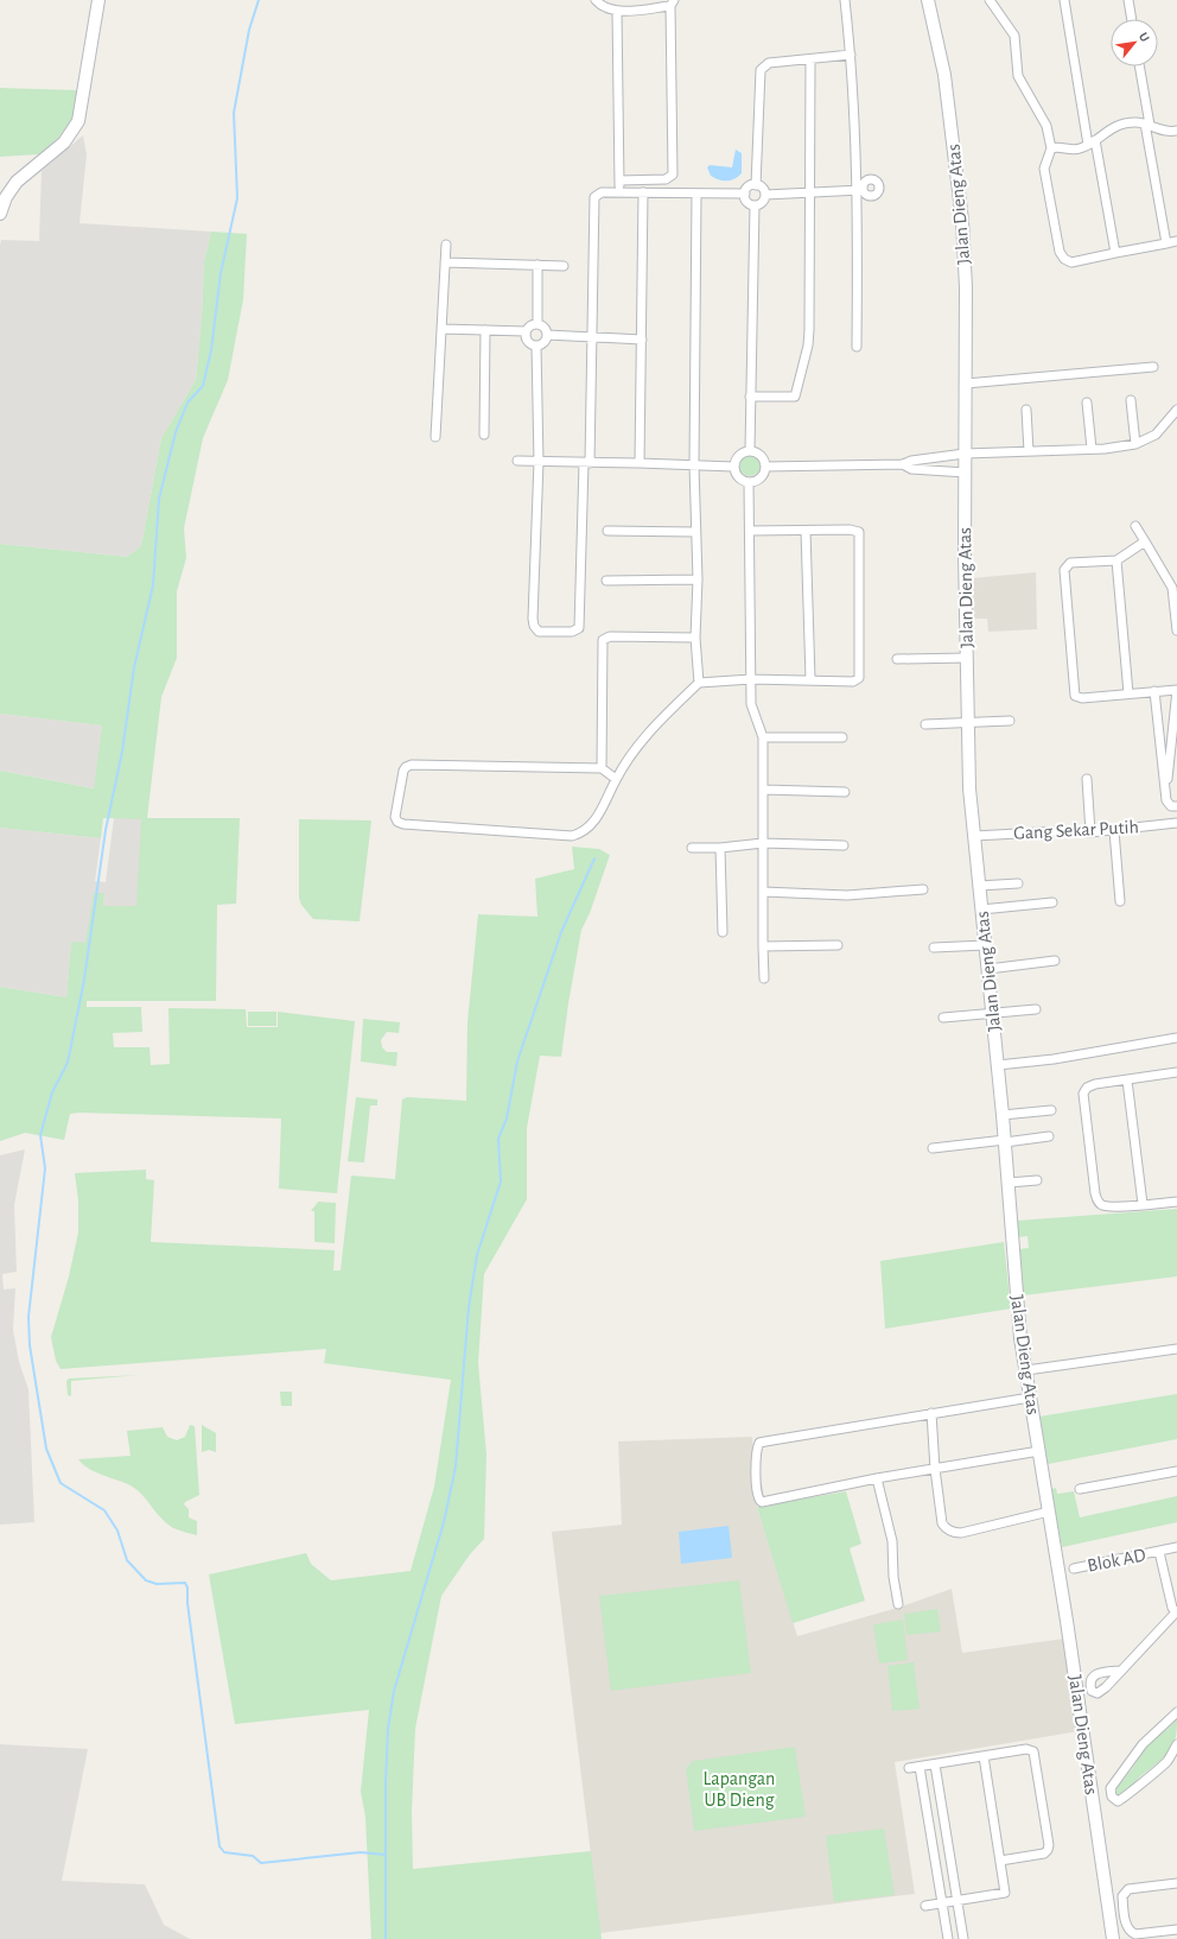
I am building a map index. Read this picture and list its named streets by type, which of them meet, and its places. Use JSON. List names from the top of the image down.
{
  "streets": {
    "street": ["Jalan Dieng Atas", "Gang Sekar Putih", "Blok AD"]
  },
  "crossings": [
    ["Jalan Dieng Atas", "Gang Sekar Putih"]
  ],
  "parks": ["Lapangan UB Dieng"],
  "north": "top right"
}
